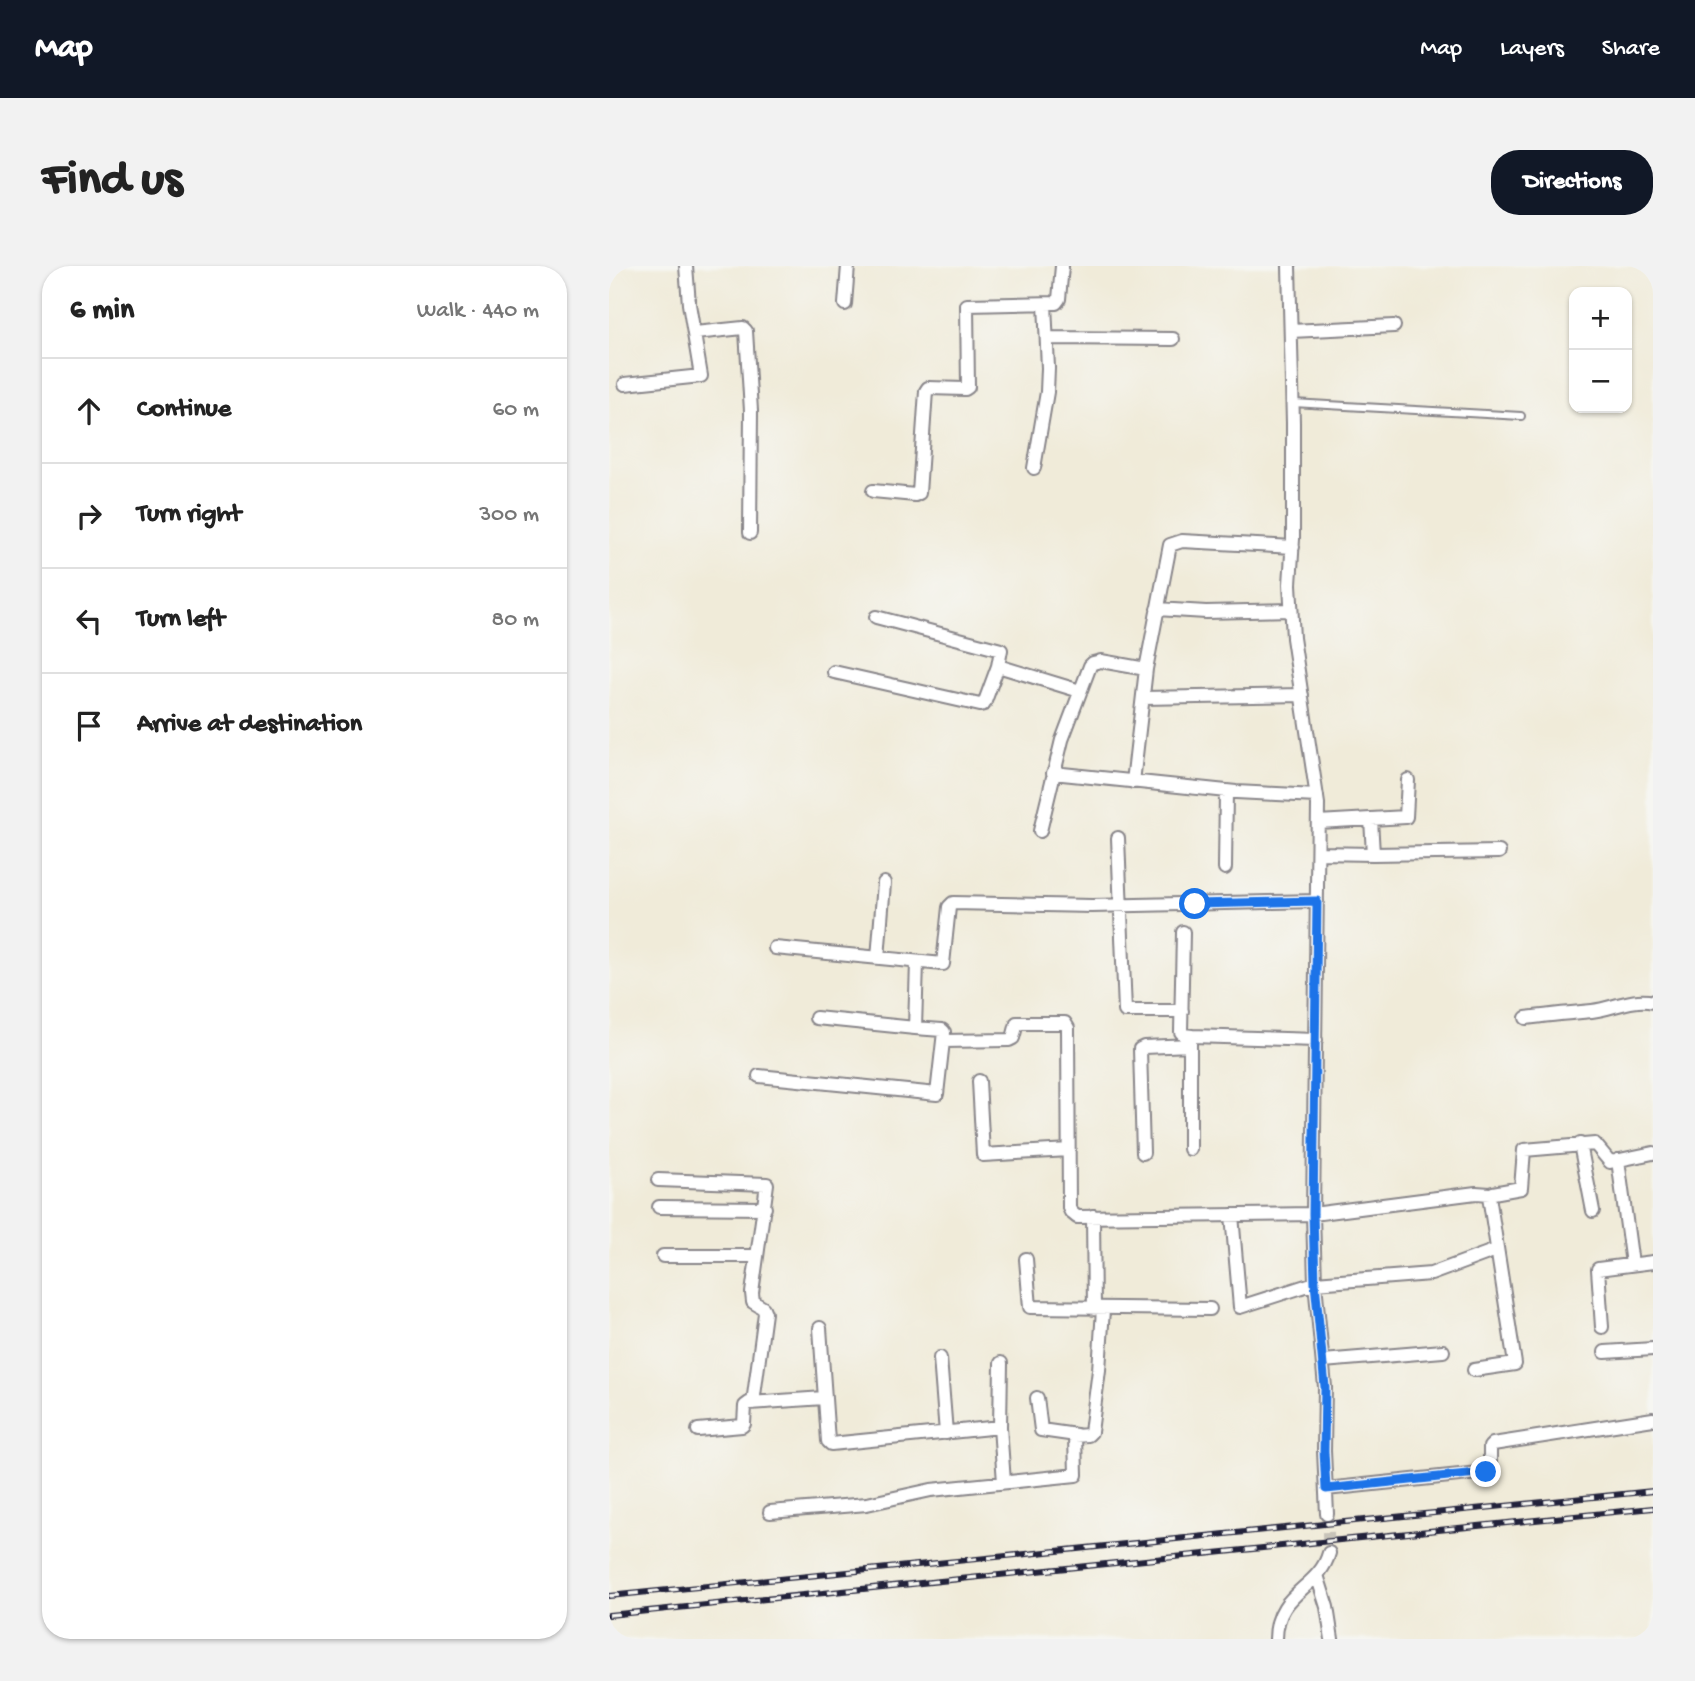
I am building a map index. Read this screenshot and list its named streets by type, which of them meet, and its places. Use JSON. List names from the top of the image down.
{
  "page": {
    "header": "Map",
    "nav": ["Map", "Layers", "Share"],
    "buttons": "Directions",
    "title": "Find us",
    "heading": ["6 min", "Walk · 440 m"],
    "map_buttons": ["+", "−"],
    "list": [
      ["Continue", "60 m"],
      ["Turn right", "300 m"],
      ["Turn left", "80 m"],
      "Arrive at destination"
    ]
  }
}
